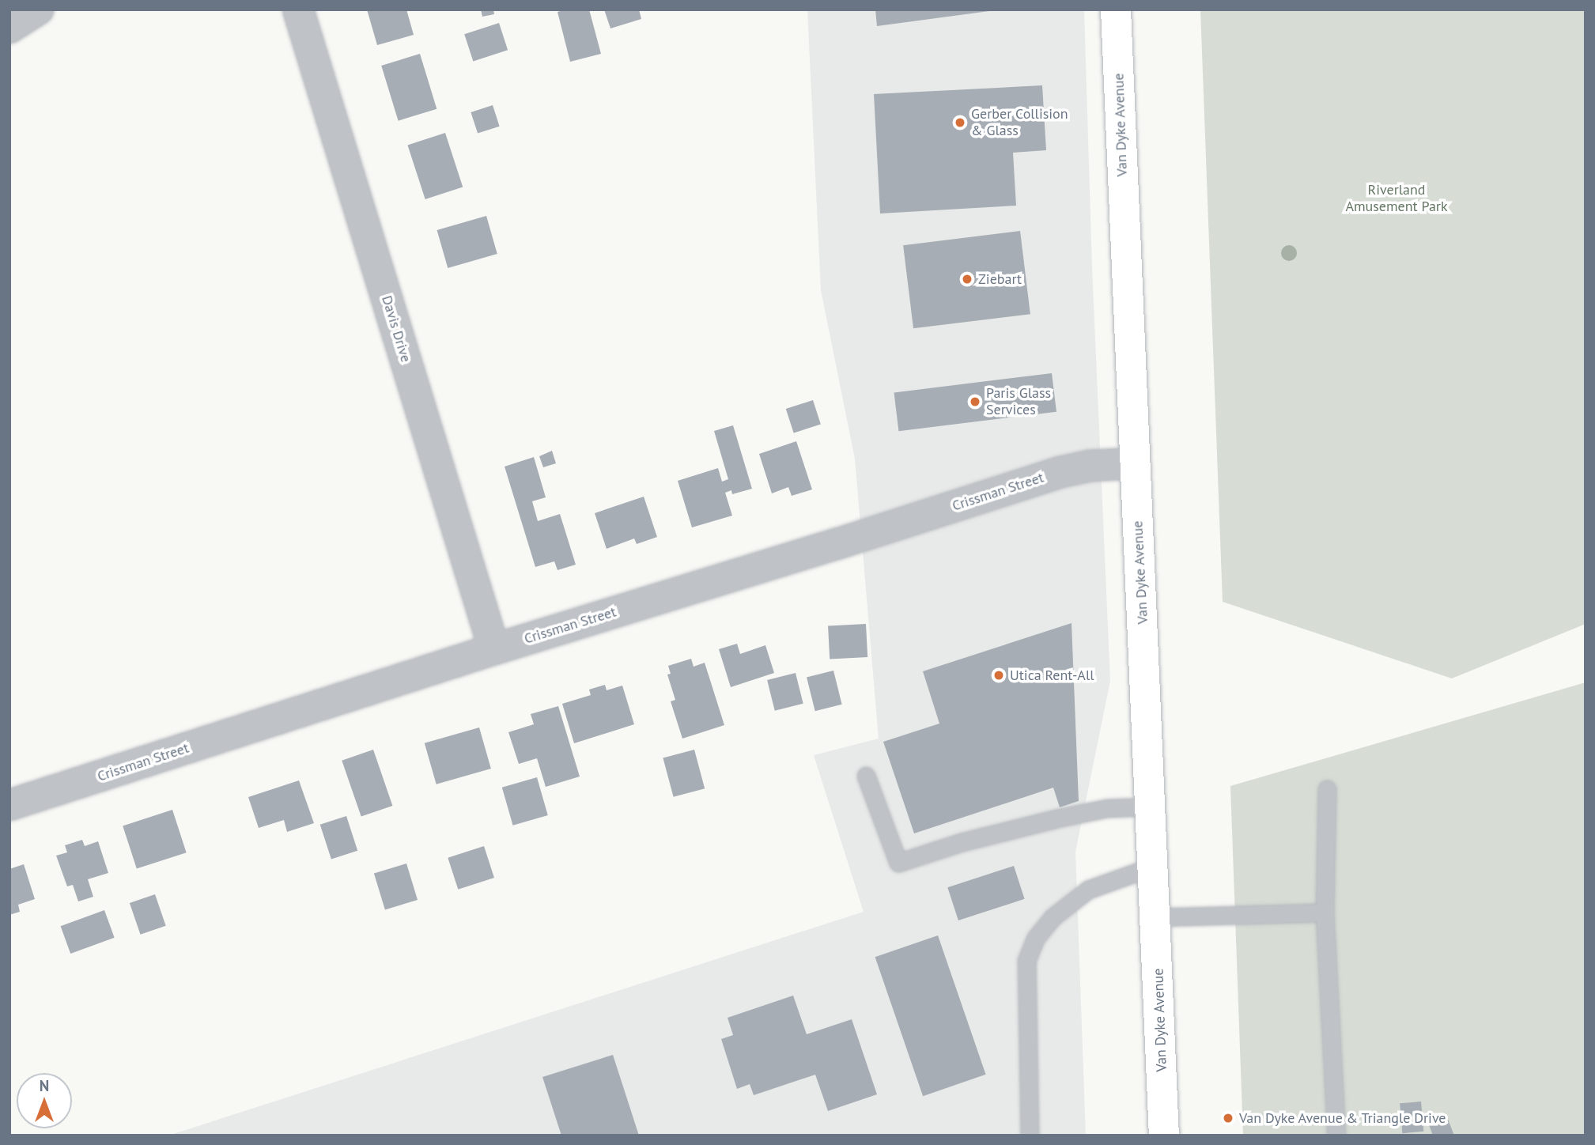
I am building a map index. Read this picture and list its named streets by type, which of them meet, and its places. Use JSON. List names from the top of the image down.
{
  "streets": {
    "main road": ["Van Dyke Avenue"],
    "street": ["Davis Drive", "Crissman Street"]
  },
  "crossings": [
    ["Van Dyke Avenue", "Crissman Street"],
    ["Davis Drive", "Crissman Street"]
  ],
  "parks": ["Riverland Amusement Park"],
  "places": [
    "Gerber Collision & Glass",
    "Ziebart",
    "Paris Glass Services",
    "Utica Rent-All",
    "Van Dyke Avenue & Triangle Drive"
  ],
  "north": "top"
}
